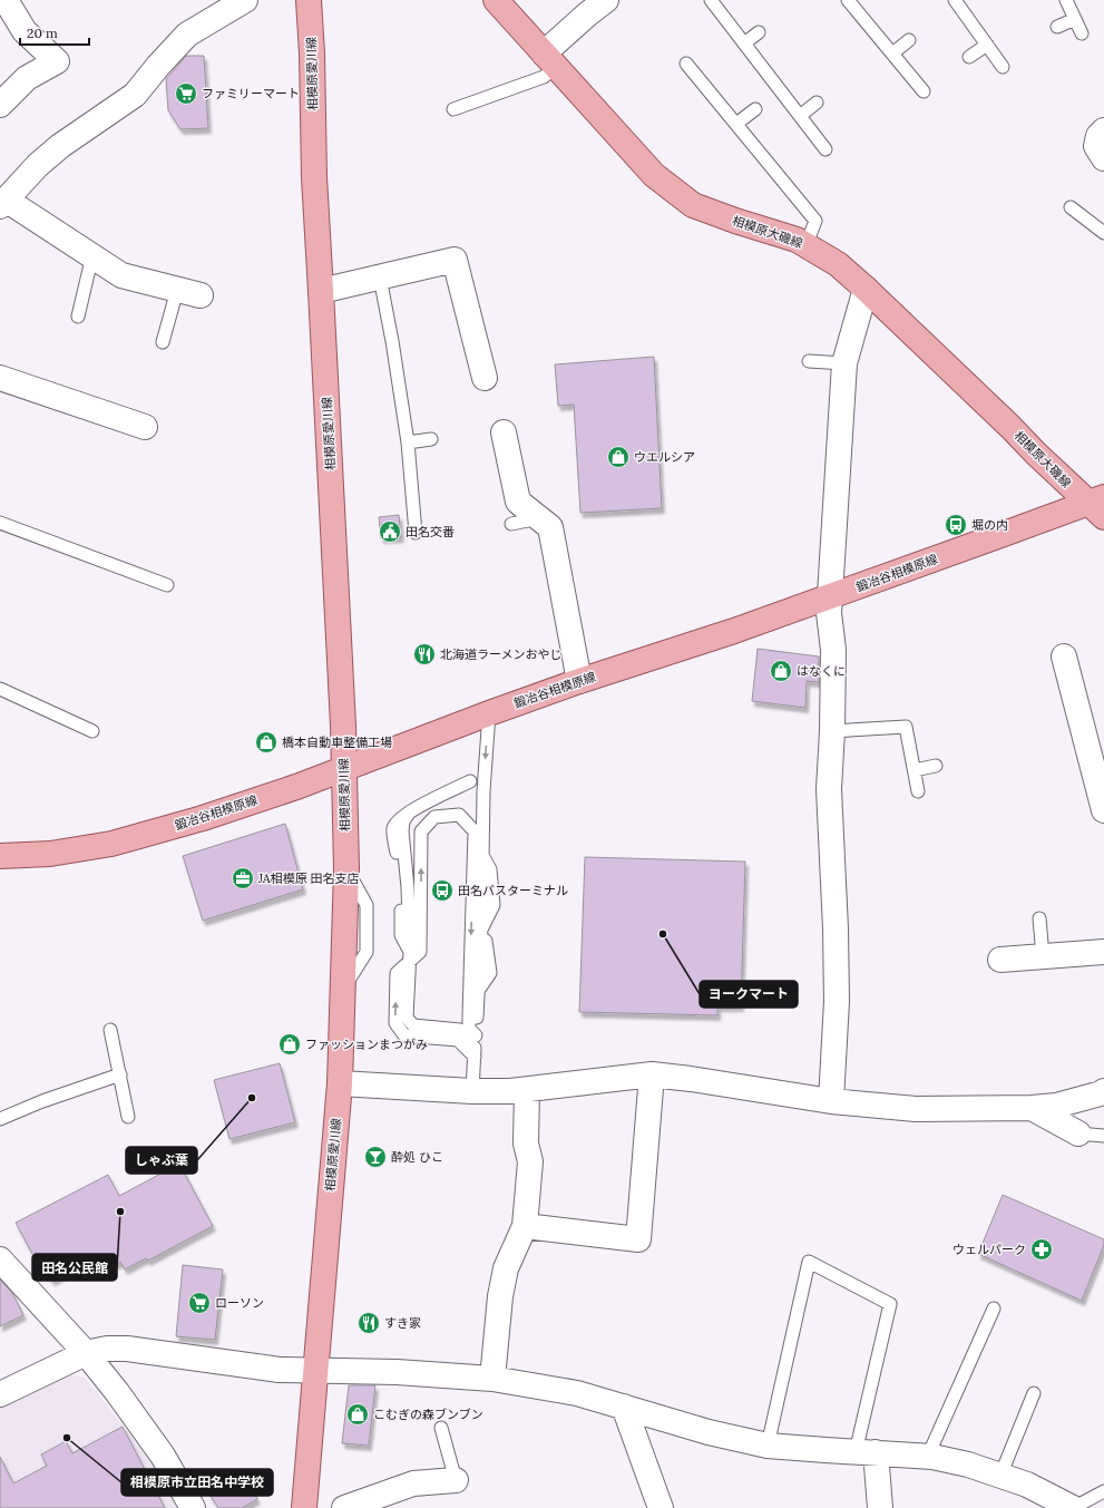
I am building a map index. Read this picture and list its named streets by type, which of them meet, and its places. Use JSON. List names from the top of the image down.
{
  "streets": {
    "main road": ["相模原愛川線", "相模原大磯線", "鍛冶谷相模原線"]
  },
  "crossings": [
    ["相模原愛川線", "鍛冶谷相模原線"],
    ["相模原大磯線", "鍛冶谷相模原線"]
  ],
  "places": {
    "supermarket": ["ファミリーマート", "ローソン"],
    "shop": [
      "ウエルシア",
      "はなくに",
      "橋本自動車整備工場",
      "ファッションまつがみ",
      "こむぎの森ブンブン"
    ],
    "bus stop": ["堀の内", "田名バスターミナル"],
    "public building": ["田名交番"],
    "restaurant": ["北海道ラーメンおやじ", "すき家"],
    "office": ["JA相模原 田名支店"],
    "other": [
      "ヨークマート",
      "しゃぶ葉",
      "田名公民館",
      "相模原市立田名中学校"
    ],
    "bar": ["酔処 ひこ"],
    "pharmacy": ["ウェルパーク"]
  },
  "scale_bar": "20 m"
}
